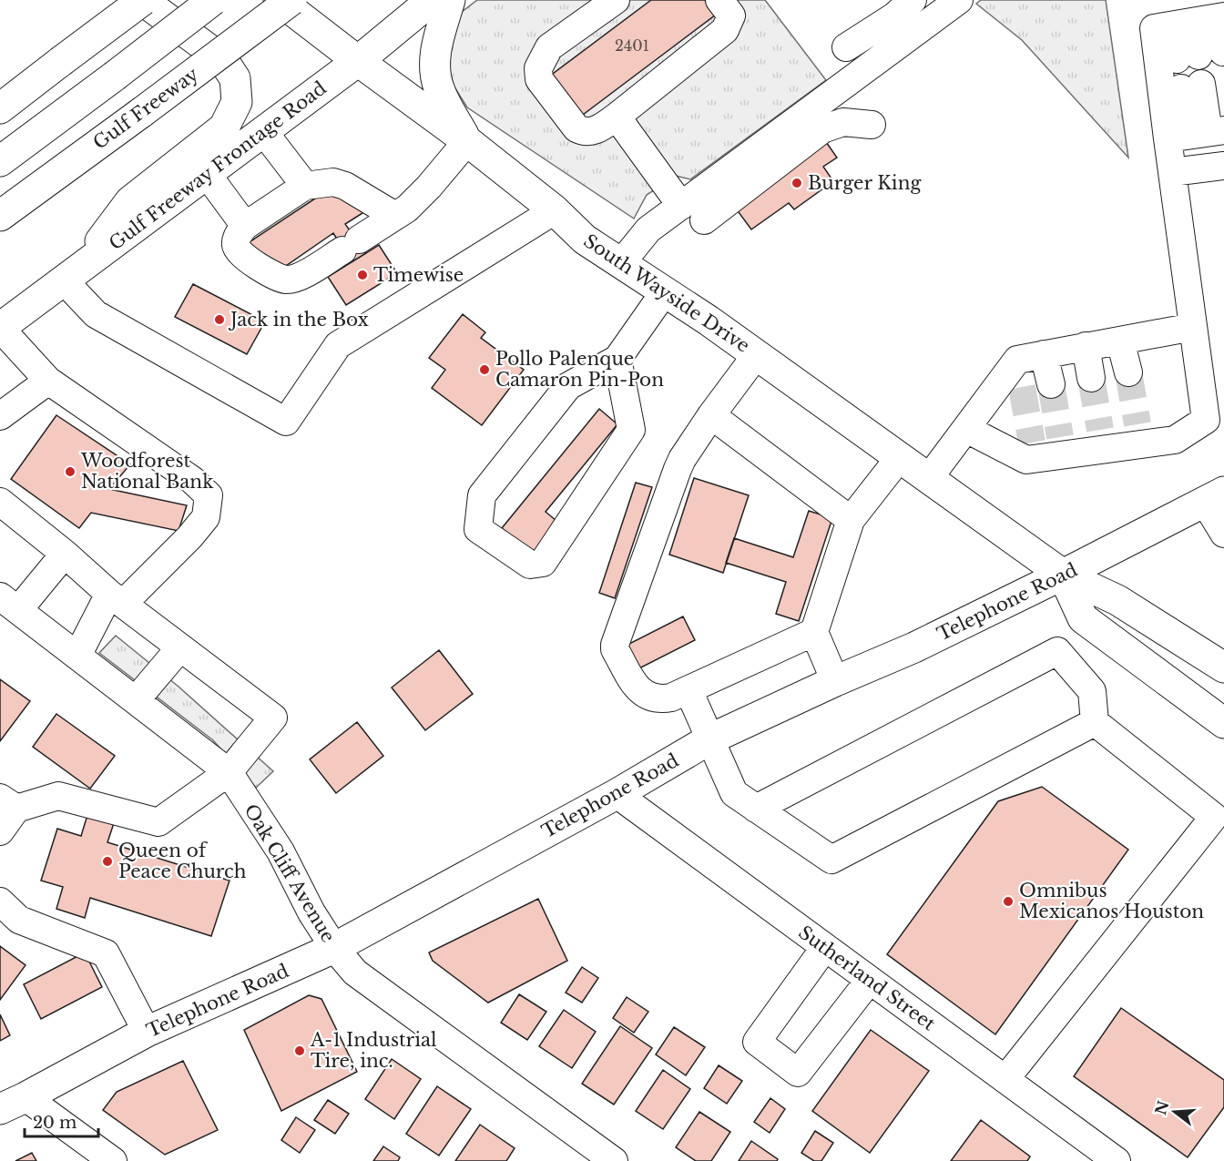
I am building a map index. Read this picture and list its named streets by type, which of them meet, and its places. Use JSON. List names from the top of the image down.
{
  "streets": {
    "main road": [
      "Gulf Freeway",
      "Gulf Freeway Frontage Road",
      "South Wayside Drive",
      "Telephone Road"
    ],
    "street": ["Oak Cliff Avenue", "Sutherland Street"]
  },
  "crossings": [
    ["Gulf Freeway Frontage Road", "South Wayside Drive"],
    ["South Wayside Drive", "Telephone Road"],
    ["Telephone Road", "Oak Cliff Avenue"],
    ["Telephone Road", "Sutherland Street"]
  ],
  "places": [
    "Burger King",
    "Timewise",
    "Jack in the Box",
    "Pollo Palenque Camaron Pin-Pon",
    "Woodforest National Bank",
    "Queen of Peace Church",
    "Omnibus Mexicanos Houston",
    "A-1 Industrial Tire, inc."
  ],
  "house_numbers": ["2401"],
  "scale_bar": "20 m",
  "north": "left"
}
